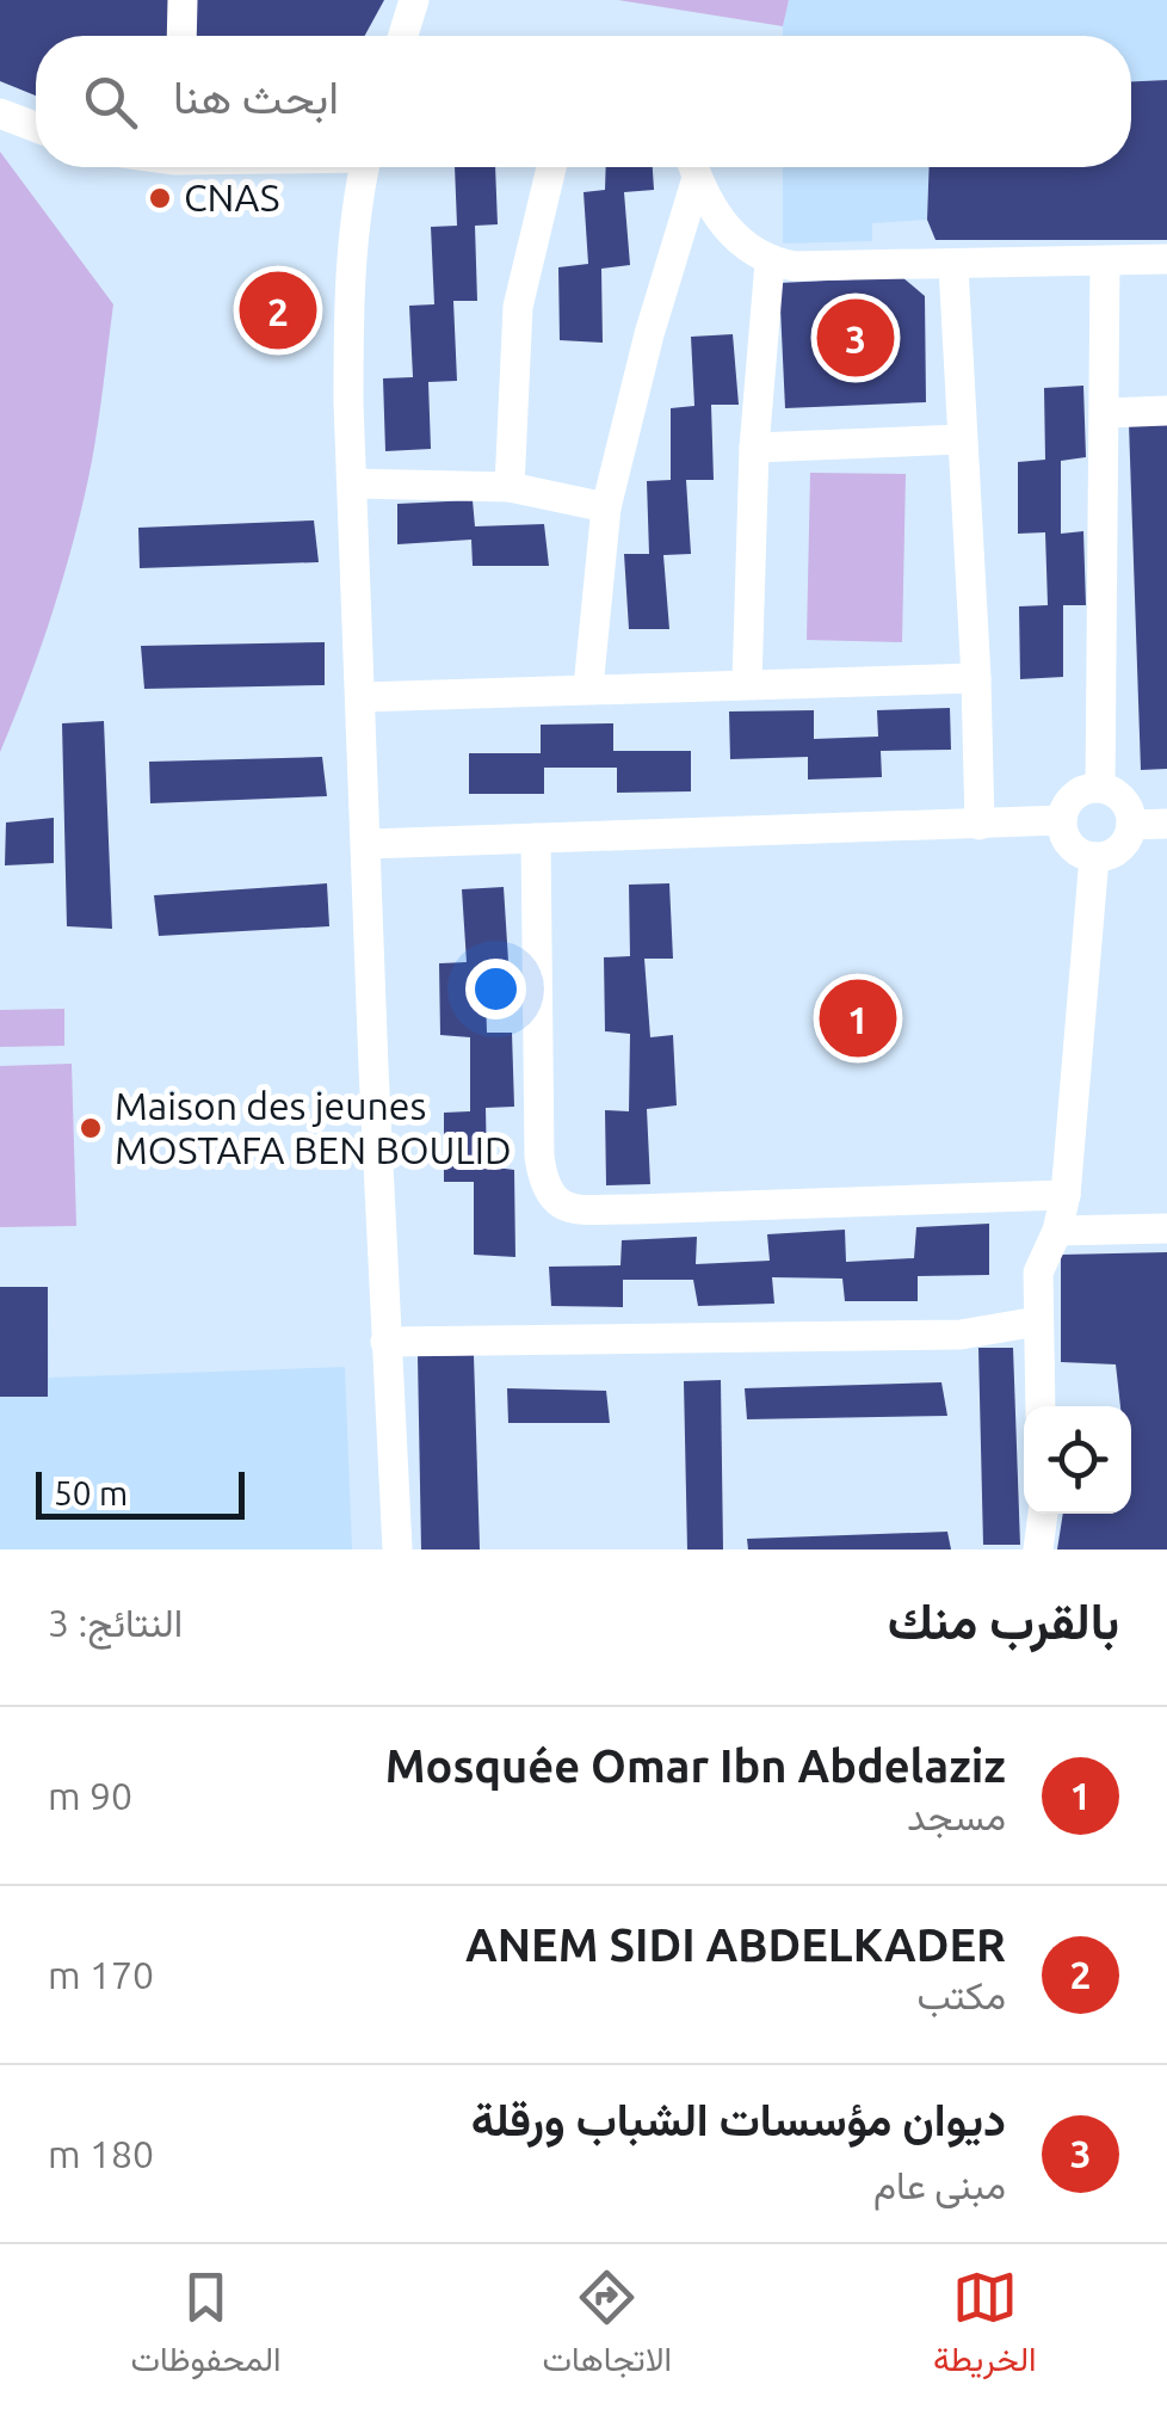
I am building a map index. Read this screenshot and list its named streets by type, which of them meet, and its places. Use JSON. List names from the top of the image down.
{
  "places": ["CNAS", "Maison des jeunes MOSTAFA BEN BOULID"],
  "scale_bar": "50 m",
  "page": {
    "search": "ابحث هنا",
    "pins": ["2", "3", "1"],
    "scale": "50 m",
    "heading": ["بالقرب منك", "النتائج: 3"],
    "list": [
      {
        "mark": "1",
        "name": "Mosquée Omar Ibn Abdelaziz",
        "note": "مسجد",
        "value": "90 m"
      },
      {
        "mark": "2",
        "name": "ANEM SIDI ABDELKADER",
        "note": "مكتب",
        "value": "170 m"
      },
      {
        "mark": "3",
        "name": "ديوان مؤسسات الشباب ورقلة",
        "note": "مبنى عام",
        "value": "180 m"
      }
    ],
    "nav": ["الخريطة", "الاتجاهات", "المحفوظات"]
  }
}
